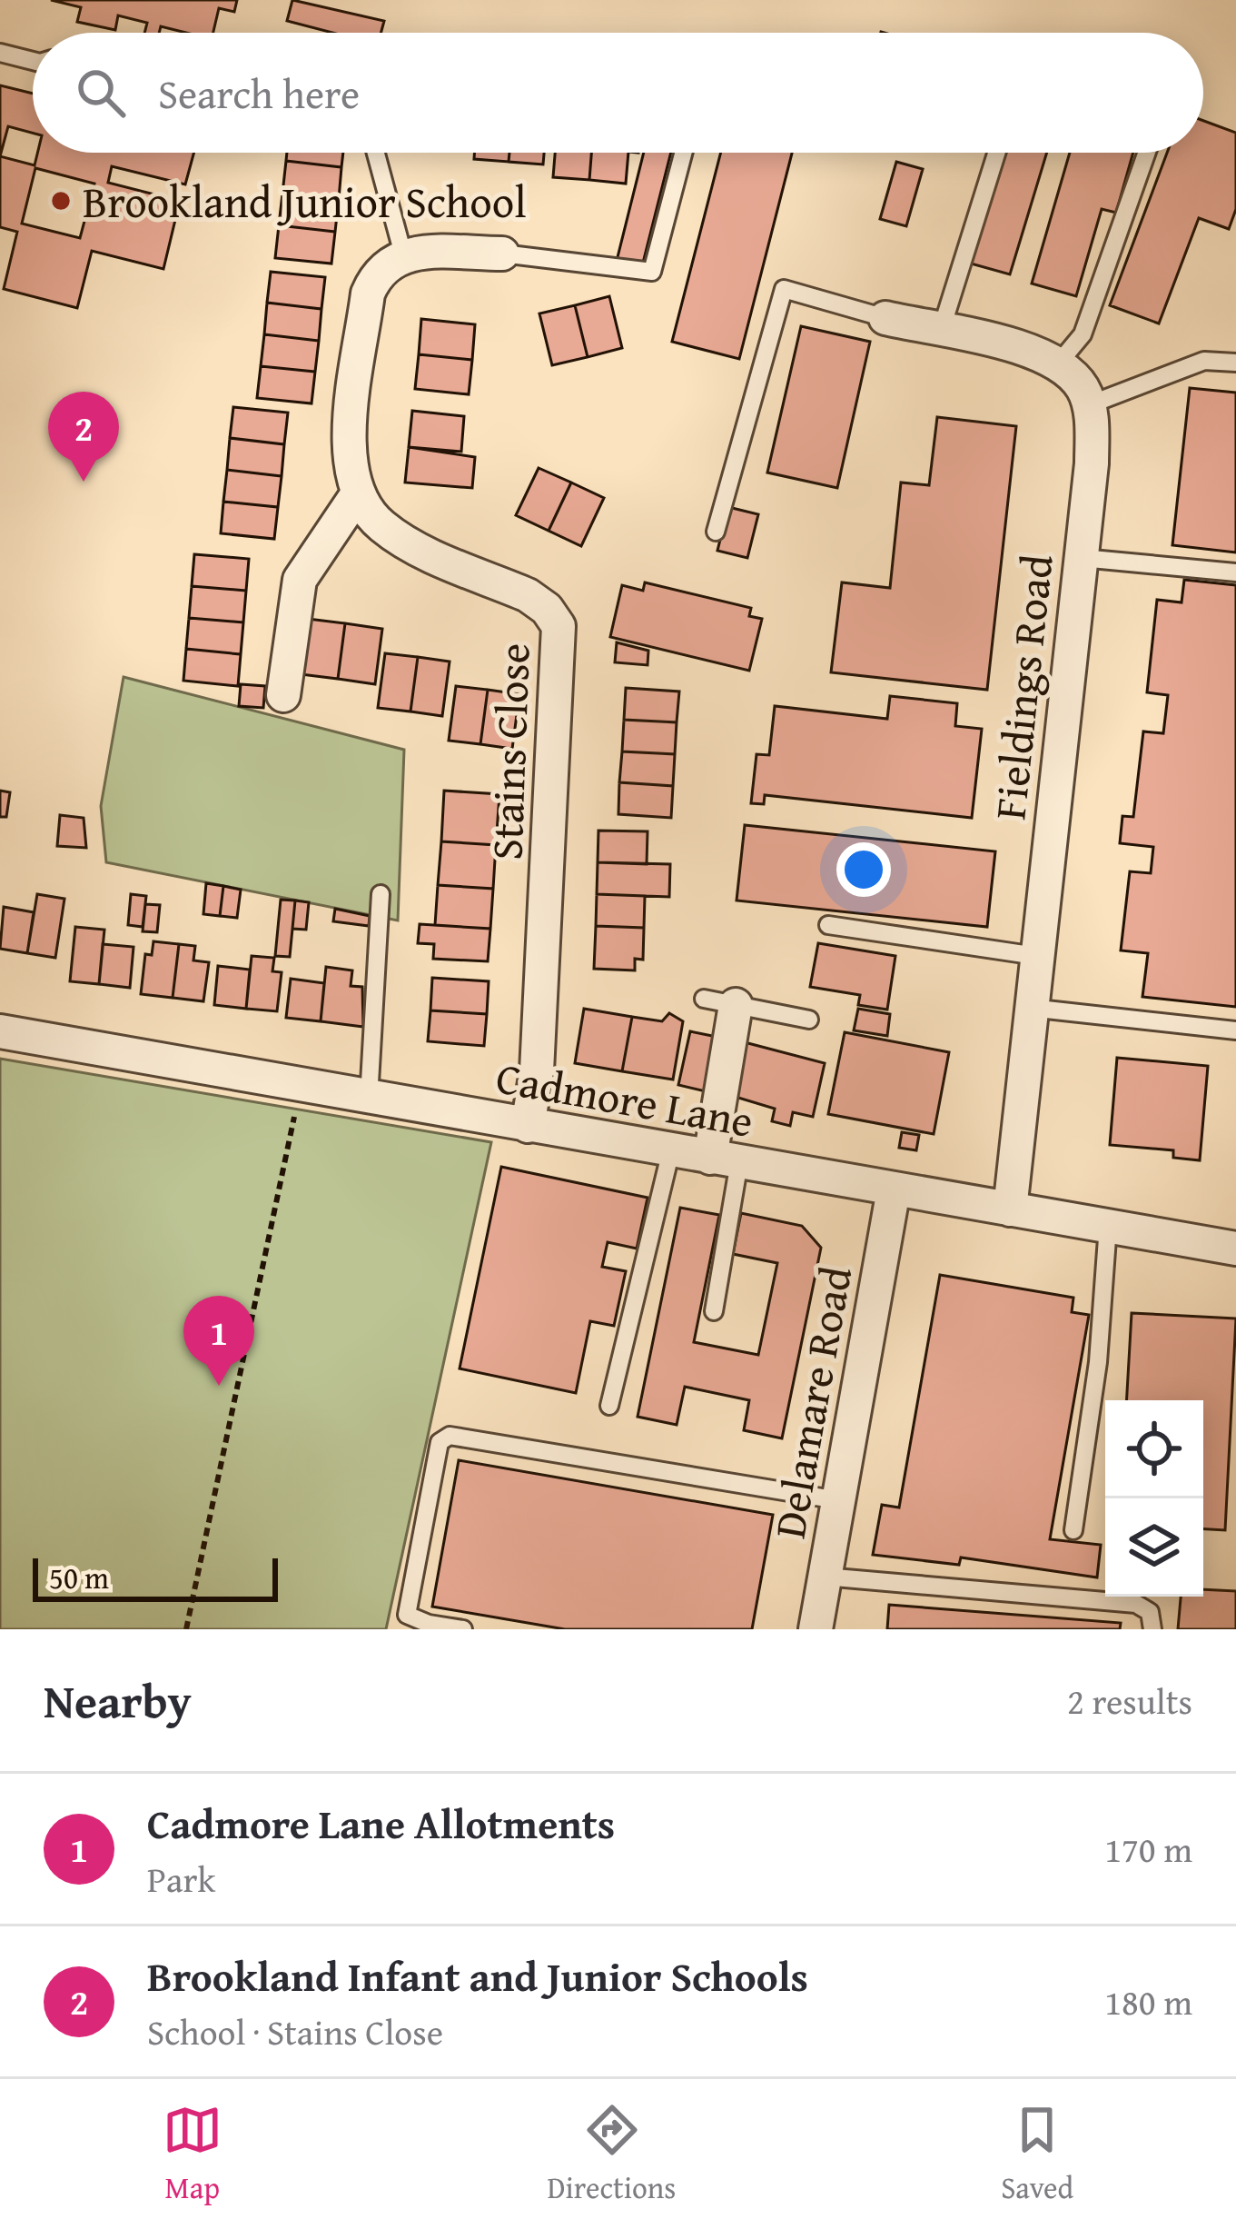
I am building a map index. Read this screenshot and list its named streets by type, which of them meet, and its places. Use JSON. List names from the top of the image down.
{
  "streets": {
    "street": [
      "Fieldings Road",
      "Stains Close",
      "Cadmore Lane",
      "Delamare Road"
    ]
  },
  "crossings": [
    ["Fieldings Road", "Cadmore Lane"],
    ["Stains Close", "Cadmore Lane"],
    ["Cadmore Lane", "Delamare Road"]
  ],
  "places": ["Brookland Junior School"],
  "scale_bar": "50 m",
  "page": {
    "search": "Search here",
    "pins": ["2", "1"],
    "scale": "50 m",
    "heading": ["Nearby", "2 results"],
    "list": [
      {
        "mark": "1",
        "name": "Cadmore Lane Allotments",
        "note": "Park",
        "value": "170 m"
      },
      {
        "mark": "2",
        "name": "Brookland Infant and Junior Schools",
        "note": "School · Stains Close",
        "value": "180 m"
      }
    ],
    "nav": ["Map", "Directions", "Saved"]
  }
}
